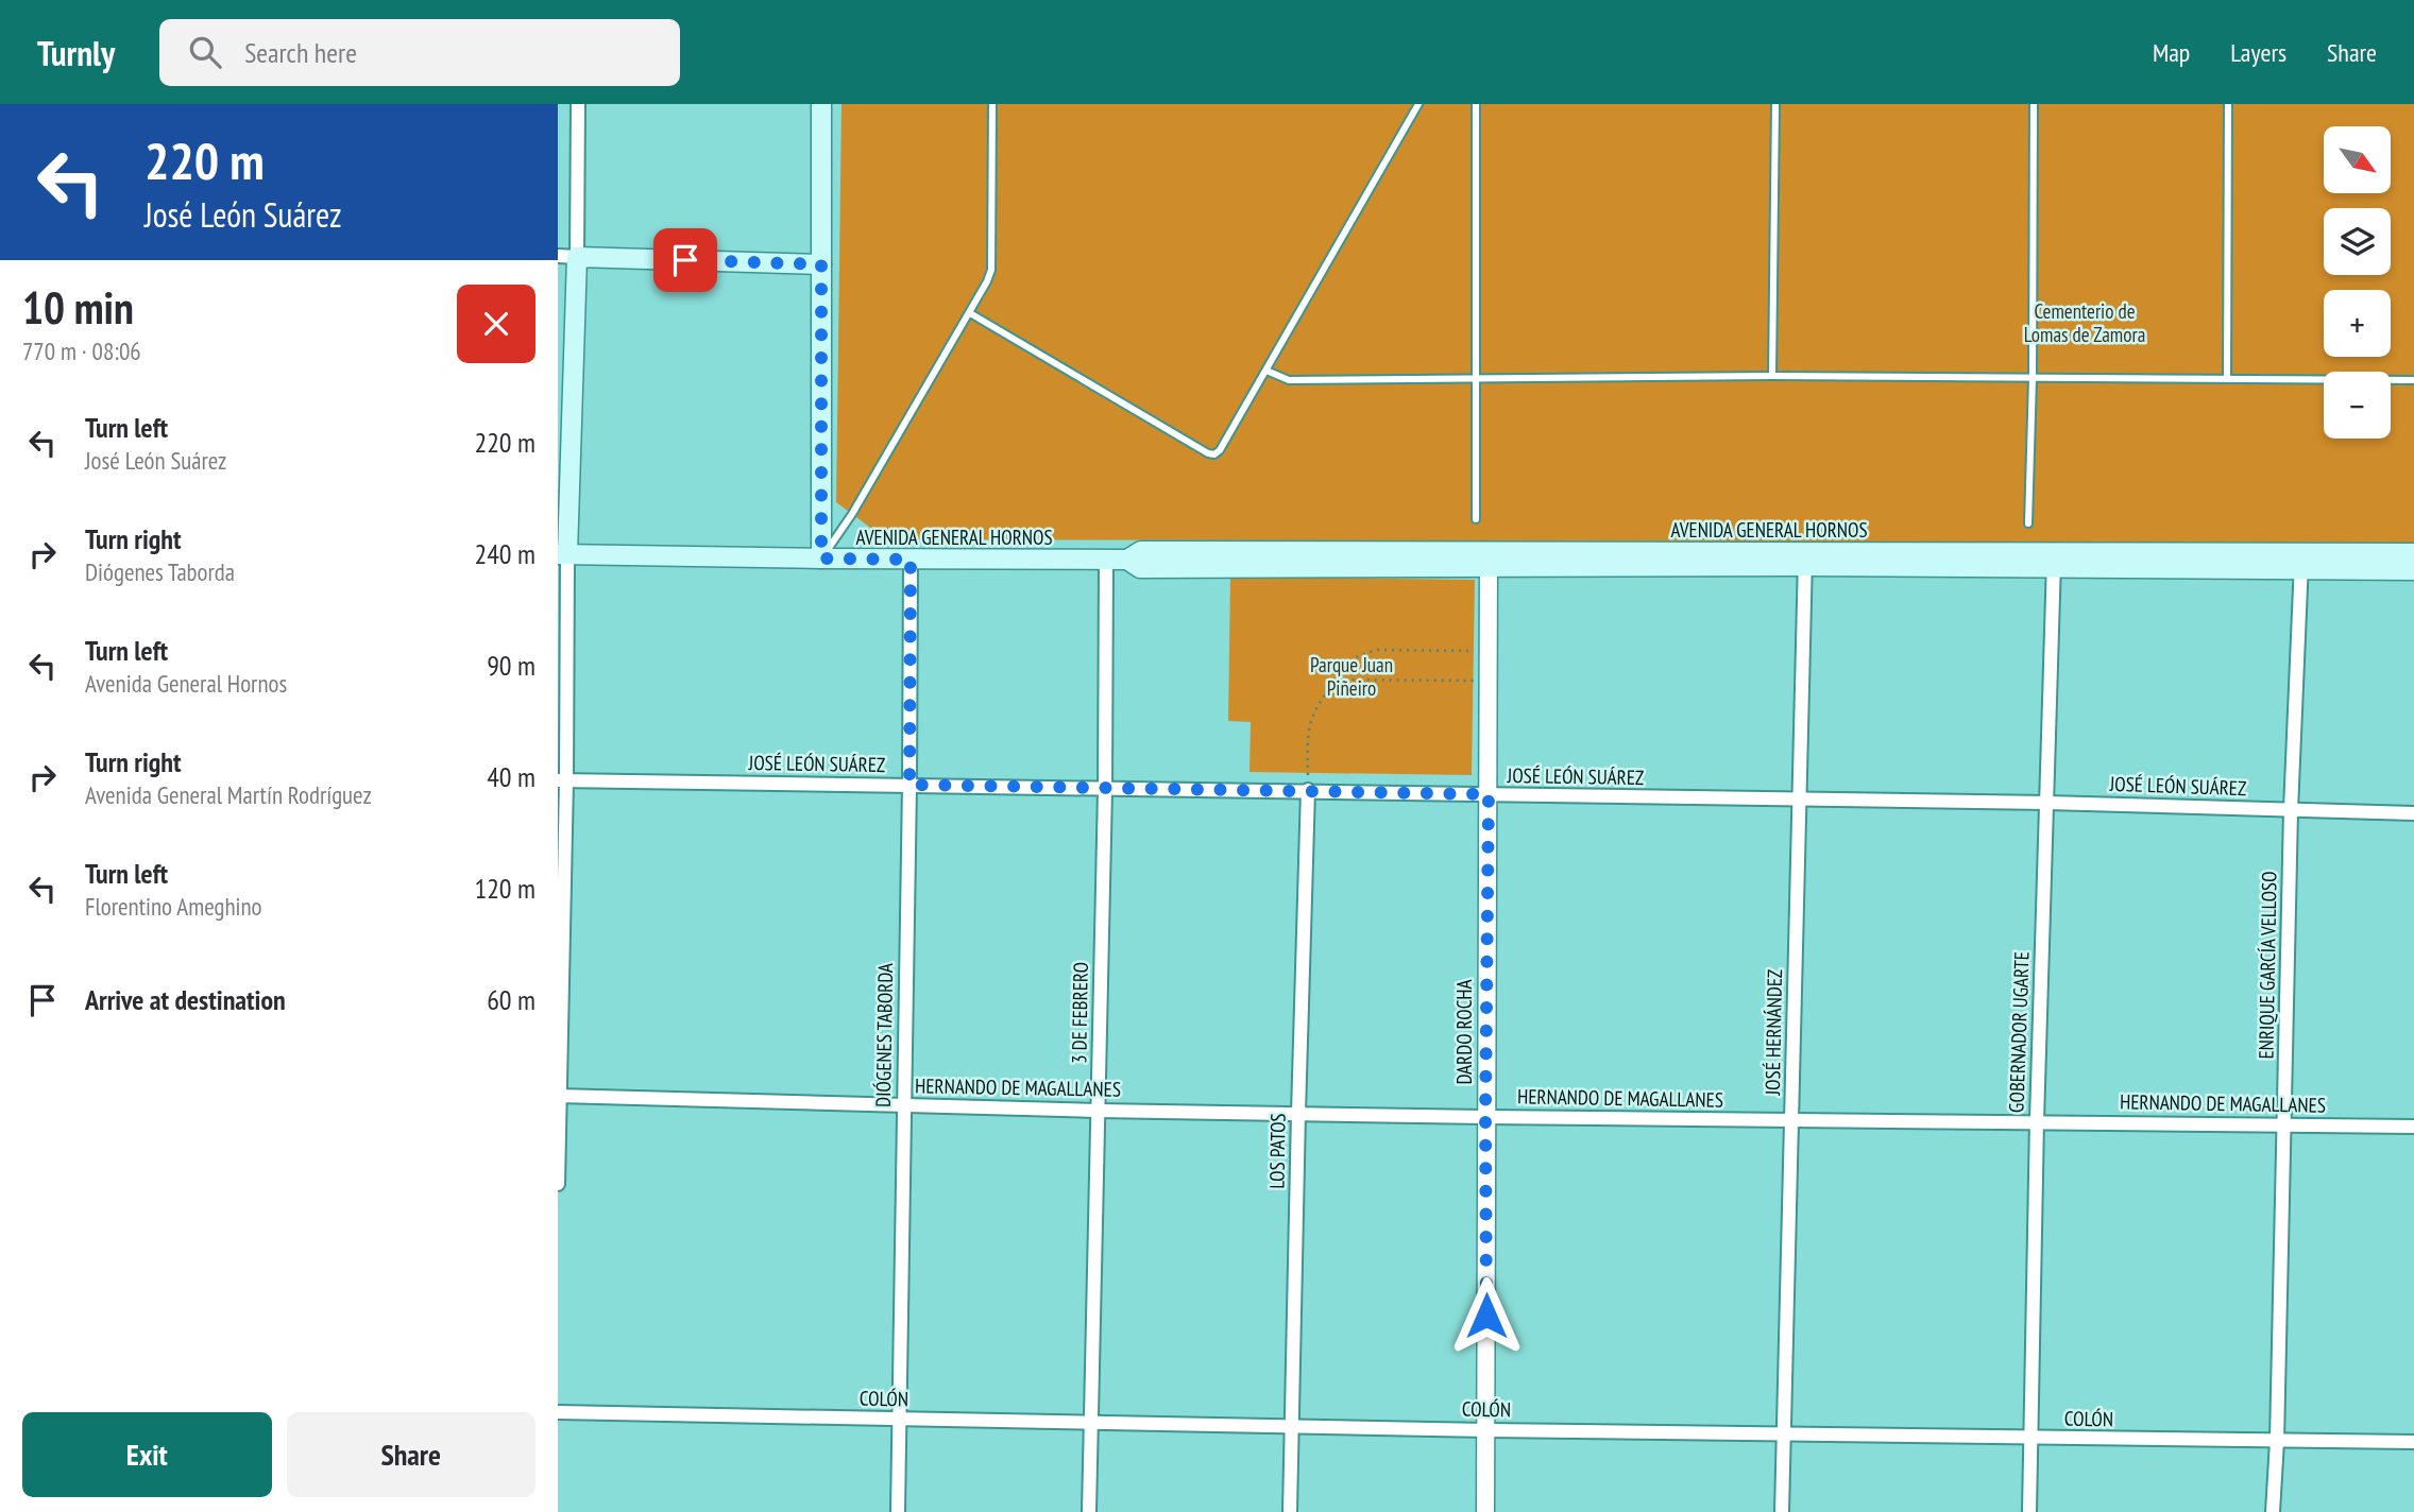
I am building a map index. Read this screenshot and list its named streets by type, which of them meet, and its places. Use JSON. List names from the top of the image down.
{
  "streets": {
    "main road": ["AVENIDA GENERAL HORNOS"],
    "street": [
      "JOSÉ LEÓN SUÁREZ",
      "ENRIQUE GARCÍA VELLOSO",
      "3 DE FEBRERO",
      "DARDO ROCHA",
      "JOSÉ HERNÁNDEZ",
      "GOBERNADOR UGARTE",
      "DIÓGENES TABORDA",
      "HERNANDO DE MAGALLANES",
      "LOS PATOS",
      "COLÓN"
    ]
  },
  "crossings": [
    ["AVENIDA GENERAL HORNOS", "ENRIQUE GARCÍA VELLOSO"],
    ["AVENIDA GENERAL HORNOS", "3 DE FEBRERO"],
    ["AVENIDA GENERAL HORNOS", "DARDO ROCHA"],
    ["AVENIDA GENERAL HORNOS", "JOSÉ HERNÁNDEZ"],
    ["AVENIDA GENERAL HORNOS", "GOBERNADOR UGARTE"],
    ["AVENIDA GENERAL HORNOS", "DIÓGENES TABORDA"],
    ["JOSÉ LEÓN SUÁREZ", "ENRIQUE GARCÍA VELLOSO"],
    ["JOSÉ LEÓN SUÁREZ", "3 DE FEBRERO"],
    ["JOSÉ LEÓN SUÁREZ", "DARDO ROCHA"],
    ["JOSÉ LEÓN SUÁREZ", "JOSÉ HERNÁNDEZ"],
    ["JOSÉ LEÓN SUÁREZ", "GOBERNADOR UGARTE"],
    ["JOSÉ LEÓN SUÁREZ", "DIÓGENES TABORDA"],
    ["JOSÉ LEÓN SUÁREZ", "LOS PATOS"],
    ["ENRIQUE GARCÍA VELLOSO", "HERNANDO DE MAGALLANES"],
    ["ENRIQUE GARCÍA VELLOSO", "COLÓN"],
    ["3 DE FEBRERO", "HERNANDO DE MAGALLANES"],
    ["3 DE FEBRERO", "COLÓN"],
    ["DARDO ROCHA", "HERNANDO DE MAGALLANES"],
    ["DARDO ROCHA", "COLÓN"],
    ["JOSÉ HERNÁNDEZ", "HERNANDO DE MAGALLANES"],
    ["JOSÉ HERNÁNDEZ", "COLÓN"],
    ["GOBERNADOR UGARTE", "HERNANDO DE MAGALLANES"],
    ["GOBERNADOR UGARTE", "COLÓN"],
    ["DIÓGENES TABORDA", "HERNANDO DE MAGALLANES"],
    ["DIÓGENES TABORDA", "COLÓN"],
    ["HERNANDO DE MAGALLANES", "LOS PATOS"],
    ["LOS PATOS", "COLÓN"]
  ],
  "parks": ["Cementerio de Lomas de Zamora", "Parque Juan Piñeiro"],
  "north": "bottom right",
  "page": {
    "header": "Turnly",
    "search": "Search here",
    "nav": ["Map", "Layers", "Share"],
    "turn": ["220 m", "José León Suárez"],
    "map_buttons": ["+", "−"],
    "heading": ["10 min", "770 m · 08:06"],
    "list": [
      {
        "name": "Turn left",
        "note": "José León Suárez",
        "value": "220 m"
      },
      {
        "name": "Turn right",
        "note": "Diógenes Taborda",
        "value": "240 m"
      },
      {
        "name": "Turn left",
        "note": "Avenida General Hornos",
        "value": "90 m"
      },
      {
        "name": "Turn right",
        "note": "Avenida General Martín Rodríguez",
        "value": "40 m"
      },
      {
        "name": "Turn left",
        "note": "Florentino Ameghino",
        "value": "120 m"
      },
      {
        "name": "Arrive at destination",
        "value": "60 m"
      }
    ],
    "buttons": ["Exit", "Share"]
  }
}
